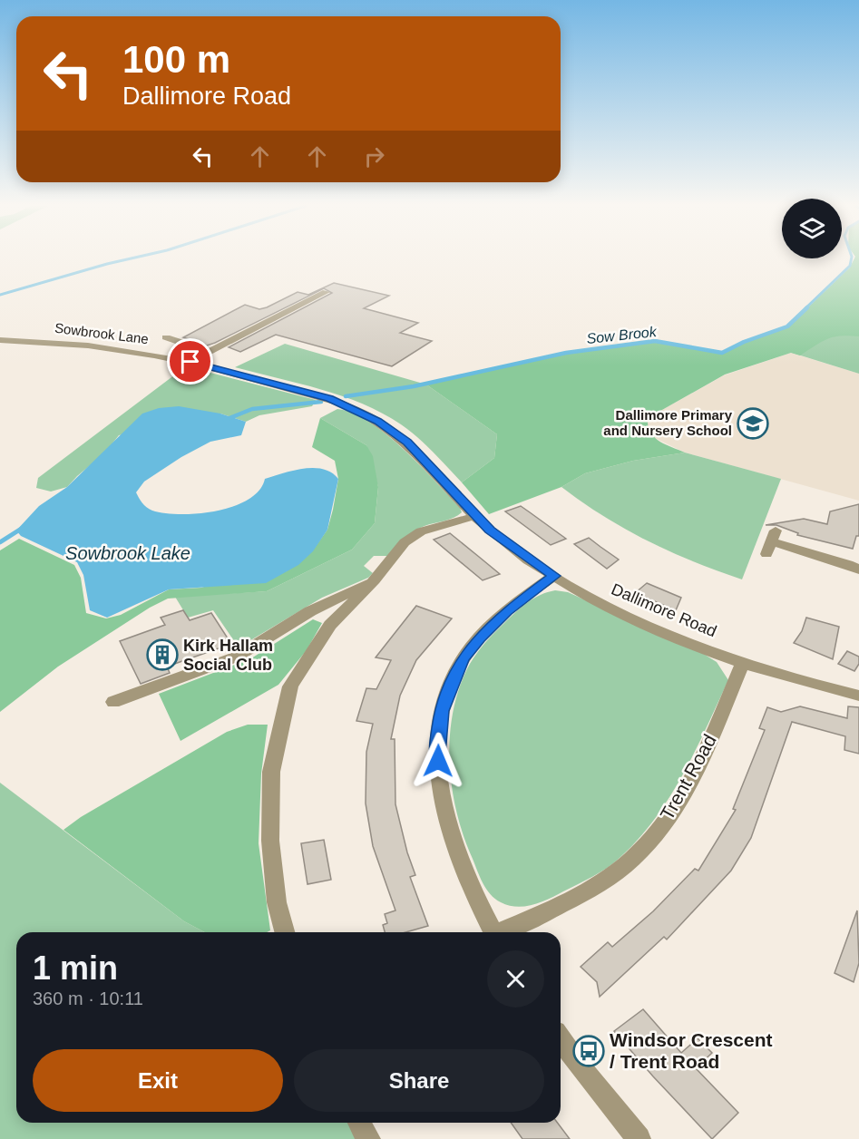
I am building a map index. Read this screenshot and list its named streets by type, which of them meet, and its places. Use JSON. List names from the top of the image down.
{
  "streets": {
    "street": ["Sowbrook Lane", "Dallimore Road", "Trent Road"]
  },
  "crossings": [
    ["Sowbrook Lane", "Dallimore Road"],
    ["Dallimore Road", "Trent Road"]
  ],
  "water": ["Sow Brook", "Sowbrook Lake"],
  "places": {
    "school or university": ["Dallimore Primary and Nursery School"],
    "building": ["Kirk Hallam Social Club"],
    "bus stop": ["Windsor Crescent / Trent Road"]
  },
  "page": {
    "turn": ["100 m", "Dallimore Road"],
    "heading": ["1 min", "360 m · 10:11"],
    "buttons": ["Exit", "Share"]
  }
}
